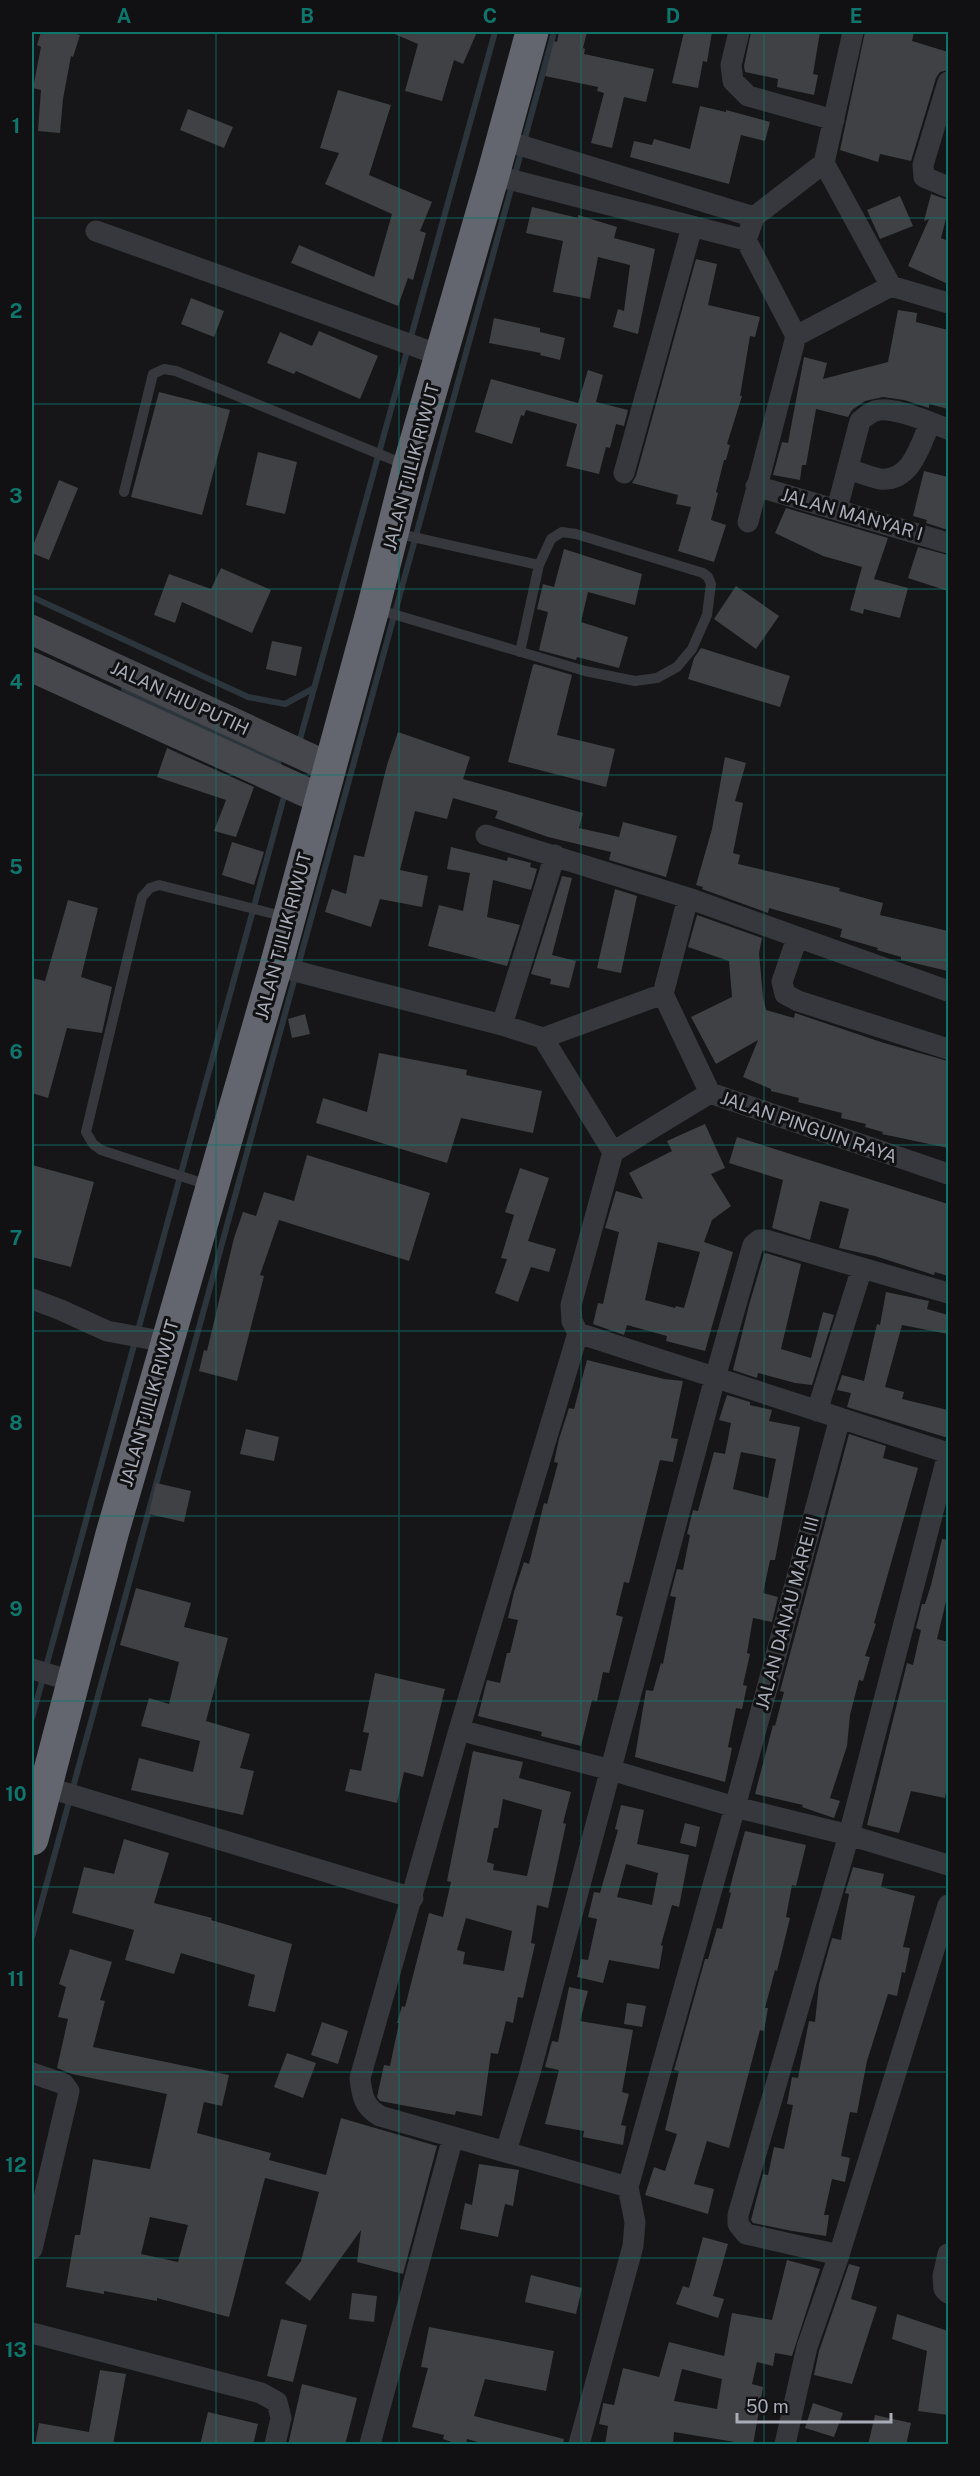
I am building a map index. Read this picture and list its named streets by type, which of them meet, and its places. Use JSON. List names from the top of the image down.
{
  "streets": {
    "highway": ["JALAN TJILIK RIWUT"],
    "street": [
      "JALAN MANYAR I",
      "JALAN HIU PUTIH",
      "JALAN PINGUIN RAYA",
      "JALAN DANAU MARE III"
    ]
  },
  "crossings": [
    ["JALAN TJILIK RIWUT", "JALAN HIU PUTIH"]
  ],
  "scale_bar": "50 m",
  "grid": {
    "columns": [
      "A",
      "B",
      "C",
      "D",
      "E"
    ],
    "rows": [
      "1",
      "2",
      "3",
      "4",
      "5",
      "6",
      "7",
      "8",
      "9",
      "10",
      "11",
      "12",
      "13"
    ]
  }
}
